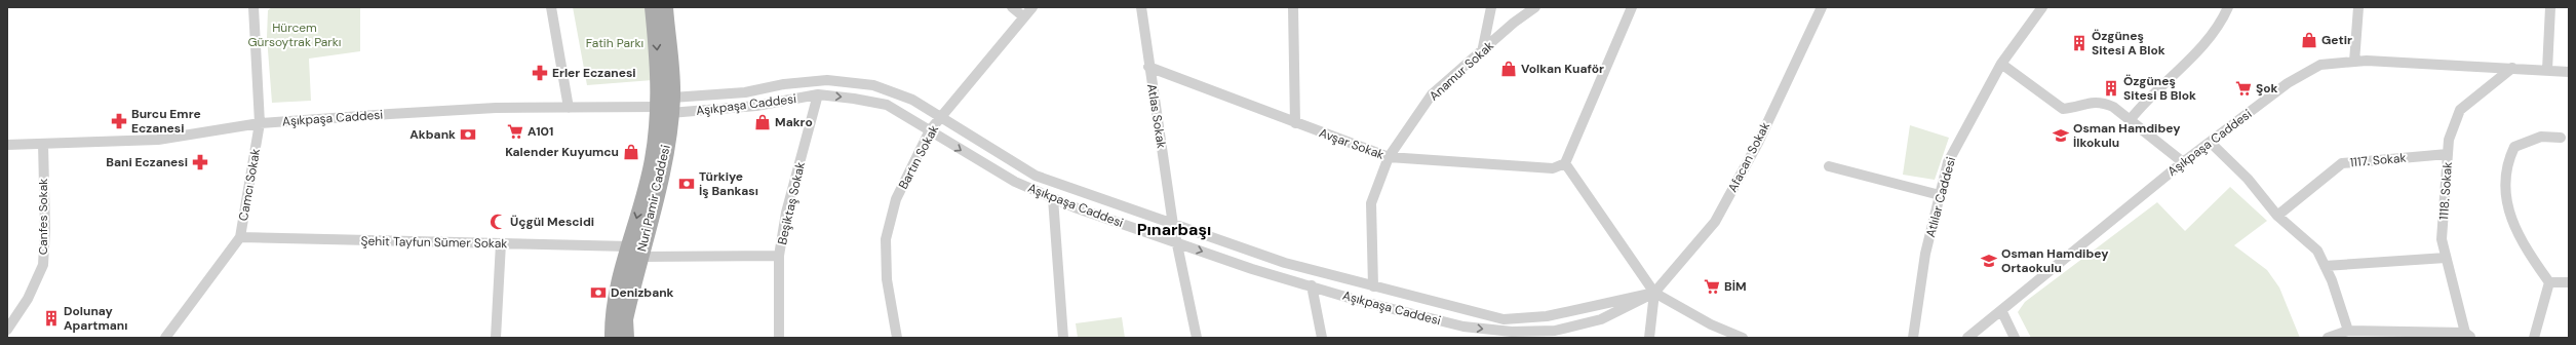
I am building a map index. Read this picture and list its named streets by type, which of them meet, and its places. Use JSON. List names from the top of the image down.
{
  "streets": {
    "main road": ["Nuri Pamir Caddesi"],
    "street": [
      "Anamur Sokak",
      "Aşıkpaşa Caddesi",
      "Atlas Sokak",
      "Avşar Sokak",
      "Bartın Sokak",
      "Afacan Sokak",
      "1117. Sokak",
      "Camcı Sokak",
      "1118. Sokak",
      "Atlılar Caddesi",
      "Beşiktaş Sokak",
      "Canfes Sokak",
      "Şehit Tayfun Sümer Sokak"
    ]
  },
  "crossings": [
    ["Anamur Sokak", "Aşıkpaşa Caddesi"],
    ["Anamur Sokak", "Avşar Sokak"],
    ["Aşıkpaşa Caddesi", "Atlas Sokak"],
    ["Aşıkpaşa Caddesi", "Bartın Sokak"],
    ["Aşıkpaşa Caddesi", "Afacan Sokak"],
    ["Aşıkpaşa Caddesi", "Camcı Sokak"],
    ["Aşıkpaşa Caddesi", "1118. Sokak"],
    ["Aşıkpaşa Caddesi", "Nuri Pamir Caddesi"],
    ["Aşıkpaşa Caddesi", "Beşiktaş Sokak"],
    ["Aşıkpaşa Caddesi", "Canfes Sokak"],
    ["Atlas Sokak", "Avşar Sokak"],
    ["1117. Sokak", "1118. Sokak"],
    ["Camcı Sokak", "Şehit Tayfun Sümer Sokak"],
    ["Nuri Pamir Caddesi", "Şehit Tayfun Sümer Sokak"],
    ["Beşiktaş Sokak", "Şehit Tayfun Sümer Sokak"]
  ],
  "districts": ["Pınarbaşı"],
  "parks": ["Hürcem Gürsoytrak Parkı", "Fatih Parkı"],
  "places": {
    "shop": [
      "Getir",
      "Volkan Kuaför",
      "Makro",
      "Kalender Kuyumcu"
    ],
    "building": ["Özgüneş Sitesi A Blok", "Özgüneş Sitesi B Blok", "Dolunay Apartmanı"],
    "pharmacy": ["Erler Eczanesi", "Burcu Emre Eczanesi", "Bani Eczanesi"],
    "supermarket": ["Şok", "A101", "BİM"],
    "bank": ["Akbank", "Türkiye İş Bankası", "Denizbank"],
    "school or university": ["Osman Hamdibey İlkokulu", "Osman Hamdibey Ortaokulu"],
    "mosque": ["Üçgül Mescidi"]
  }
}
